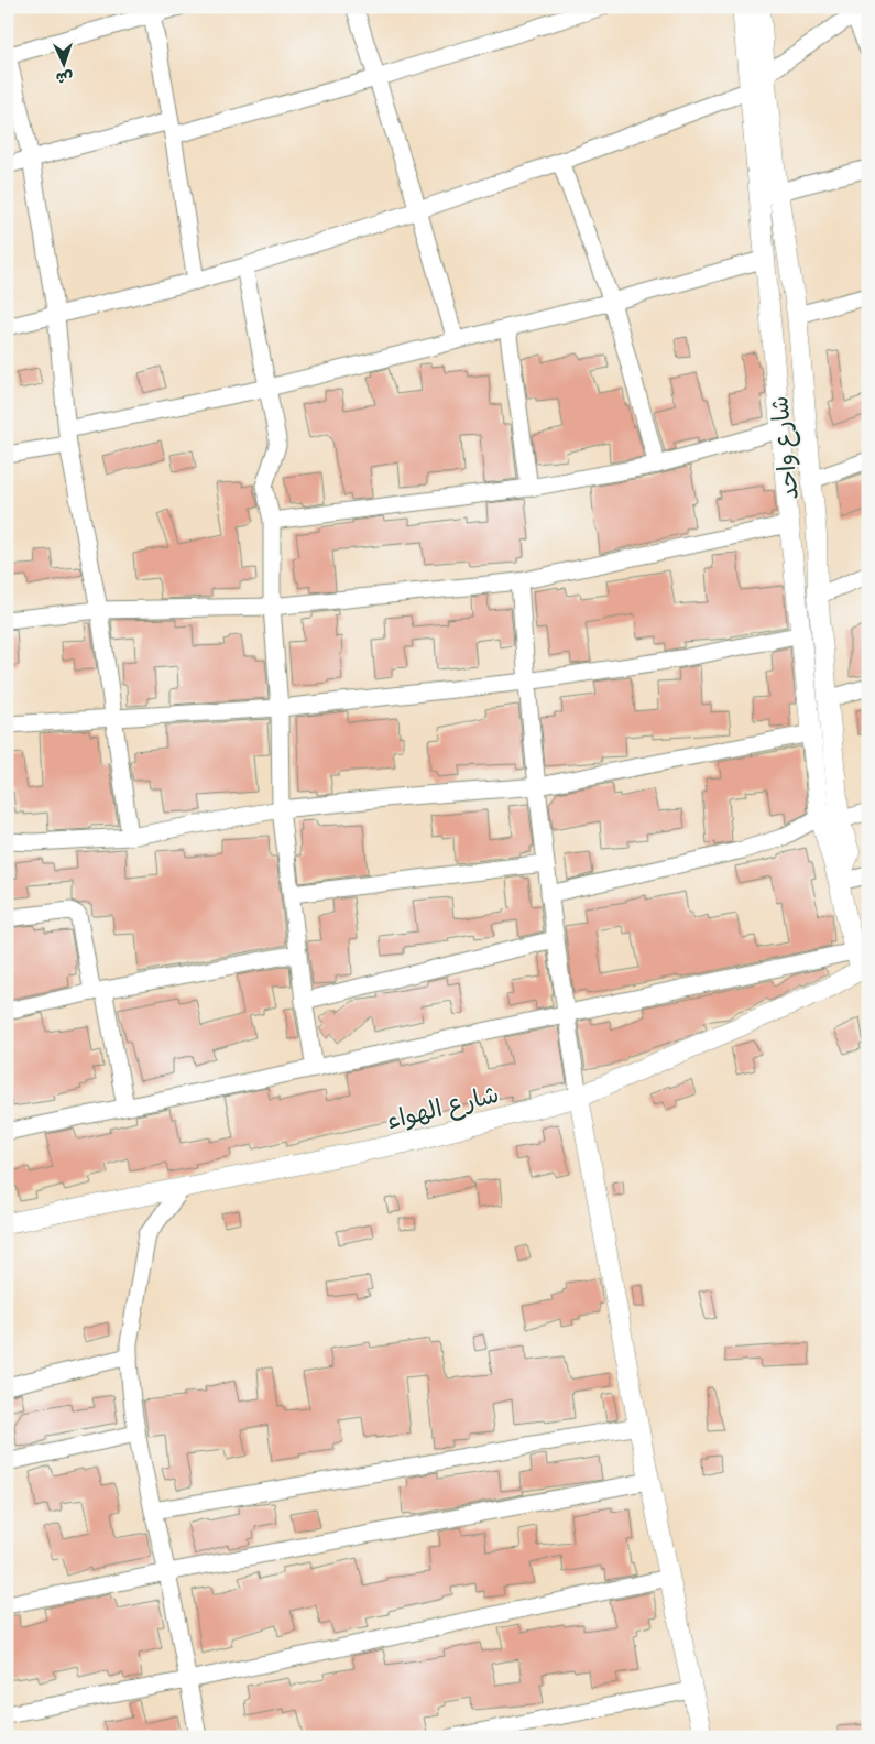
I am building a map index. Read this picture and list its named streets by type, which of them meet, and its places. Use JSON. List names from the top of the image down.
{
  "streets": {
    "street": ["شارع واحد", "شارع الهواء"]
  },
  "crossings": [
    ["شارع واحد", "شارع الهواء"]
  ],
  "north": "bottom"
}
